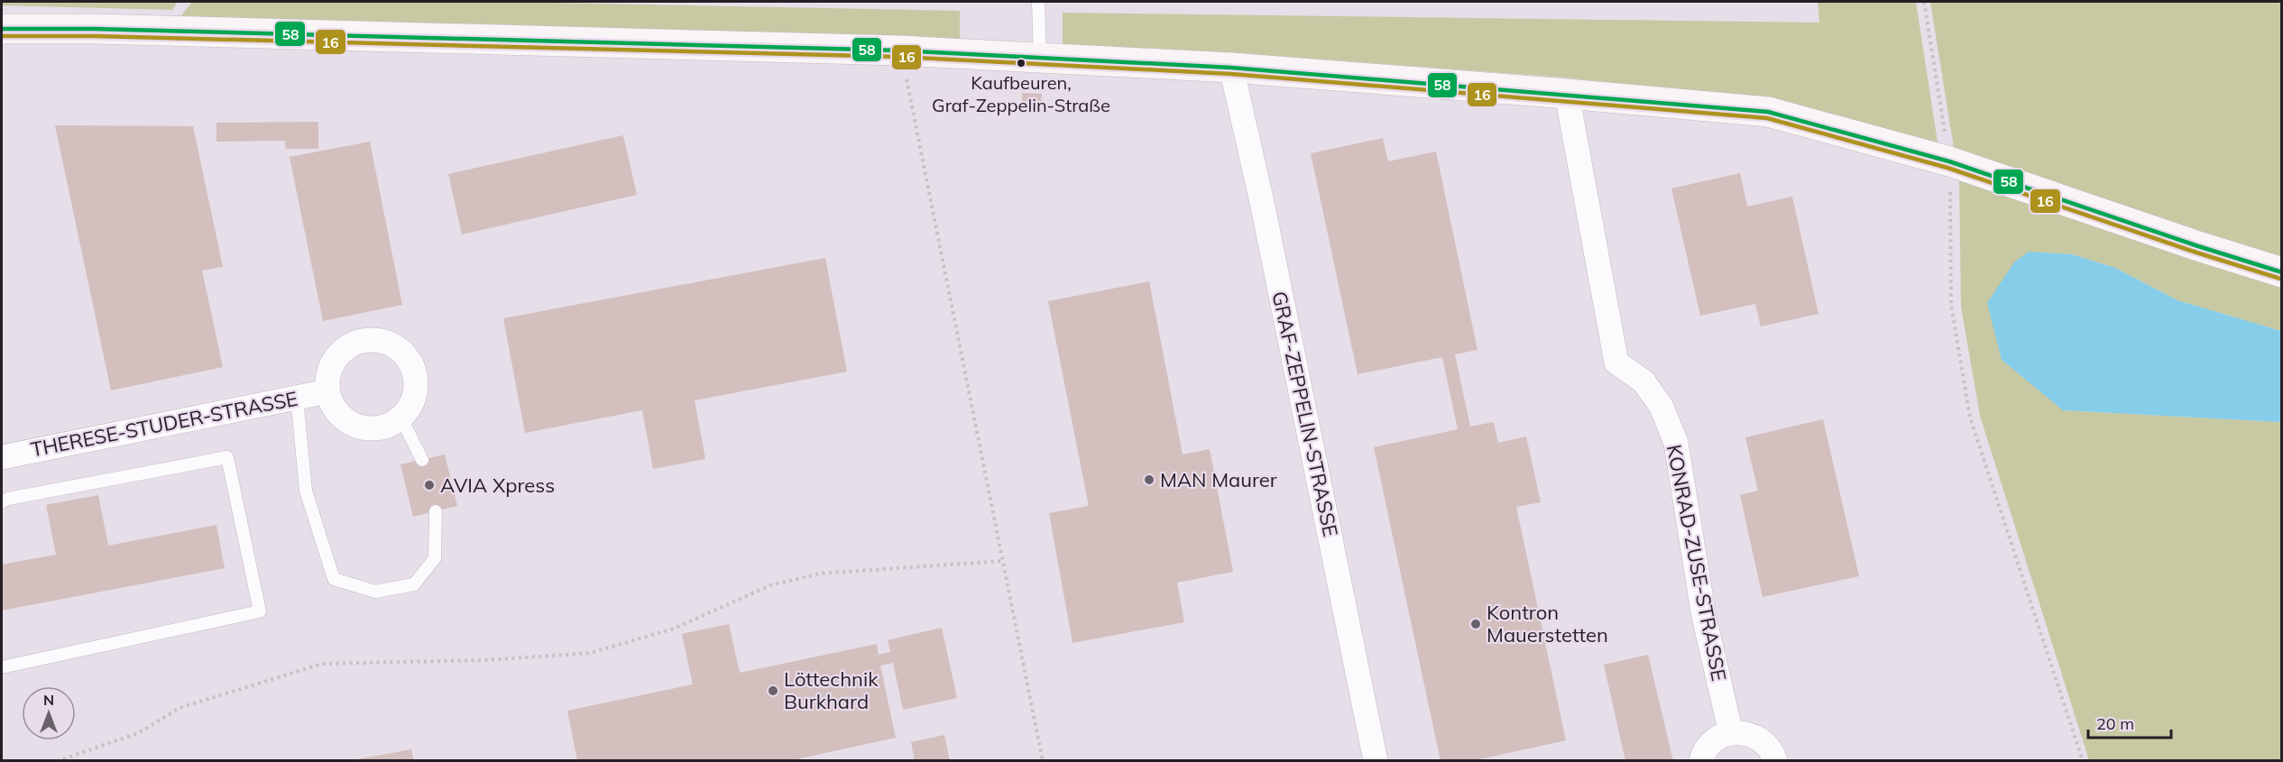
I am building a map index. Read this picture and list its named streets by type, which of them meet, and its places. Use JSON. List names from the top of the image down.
{
  "streets": {
    "street": ["GRAF-ZEPPELIN-STRASSE", "THERESE-STUDER-STRASSE", "KONRAD-ZUSE-STRASSE"]
  },
  "places": [
    "Kaufbeuren, Graf-Zeppelin-Straße",
    "MAN Maurer",
    "AVIA Xpress",
    "Kontron Mauerstetten",
    "Löttechnik Burkhard"
  ],
  "lines": ["transit line 58", "transit line 16"],
  "scale_bar": "20 m",
  "north": "top"
}
